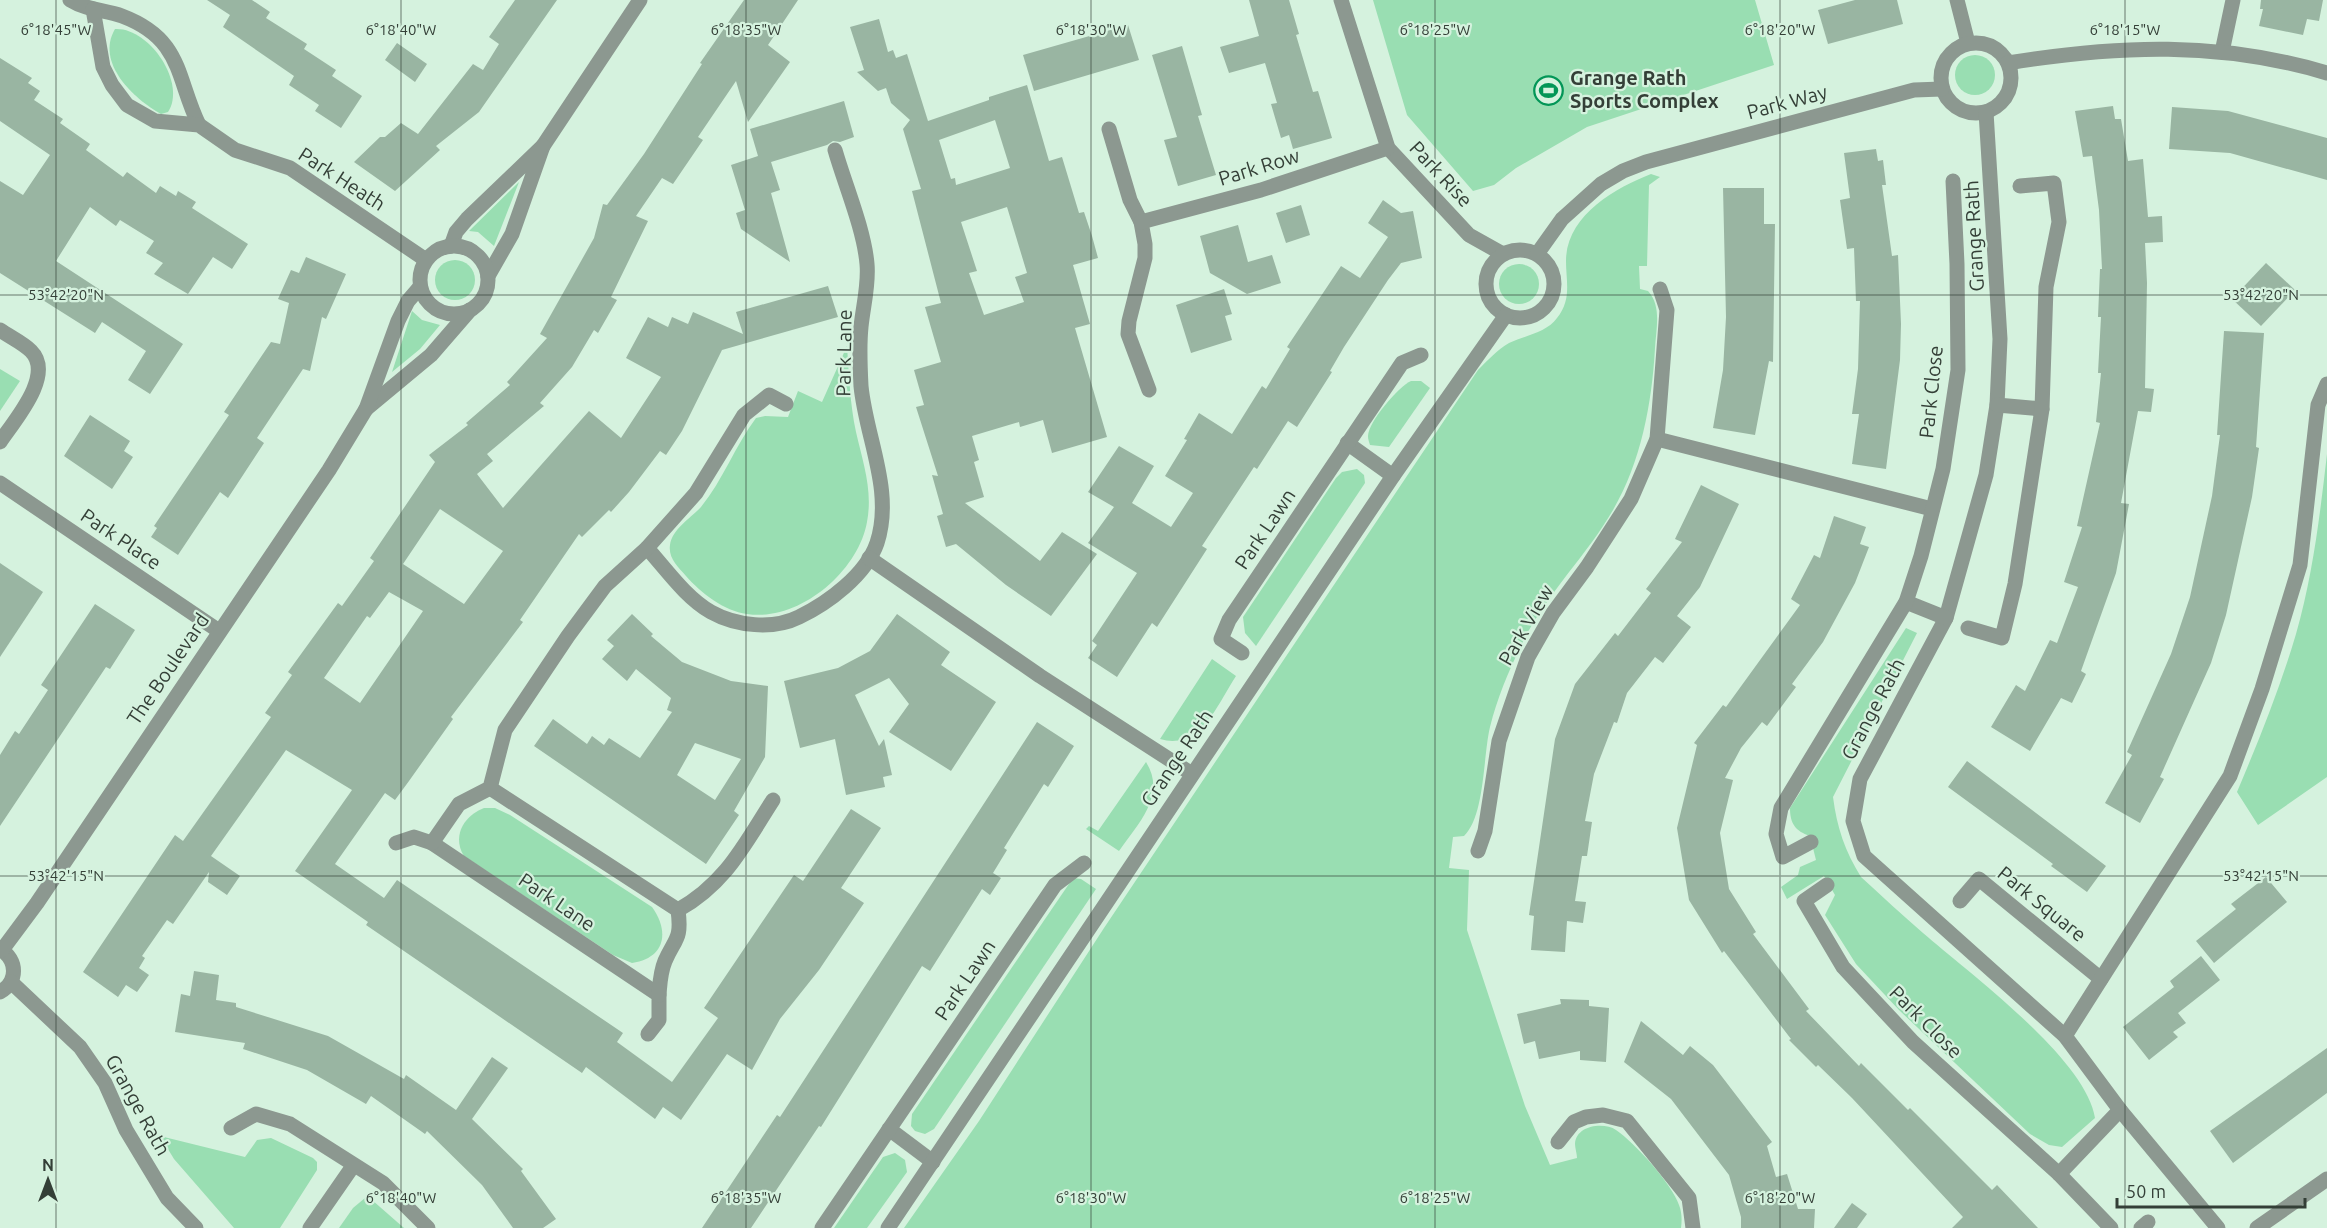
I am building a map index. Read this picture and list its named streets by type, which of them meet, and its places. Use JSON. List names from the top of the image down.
{
  "streets": {
    "street": [
      "Park Way",
      "Park Row",
      "Park Rise",
      "Park Heath",
      "Grange Rath",
      "Park Lane",
      "Park Close",
      "Park Lawn",
      "Park Place",
      "Park View",
      "The Boulevard",
      "Park Square"
    ]
  },
  "crossings": [
    ["Park Way", "Park Rise"],
    ["Park Way", "Grange Rath"],
    ["Park Row", "Park Rise"],
    ["Park Rise", "Grange Rath"],
    ["Park Heath", "The Boulevard"],
    ["Grange Rath", "The Boulevard"],
    ["Park Place", "The Boulevard"]
  ],
  "places": {
    "sports": ["Grange Rath Sports Complex"]
  },
  "scale_bar": "50 m",
  "north": "top",
  "coordinates": [
    "6°18'45\"W",
    "6°18'40\"W",
    "6°18'35\"W",
    "6°18'30\"W",
    "6°18'25\"W",
    "6°18'20\"W",
    "6°18'15\"W",
    "53°42'20\"N",
    "53°42'15\"N"
  ]
}
